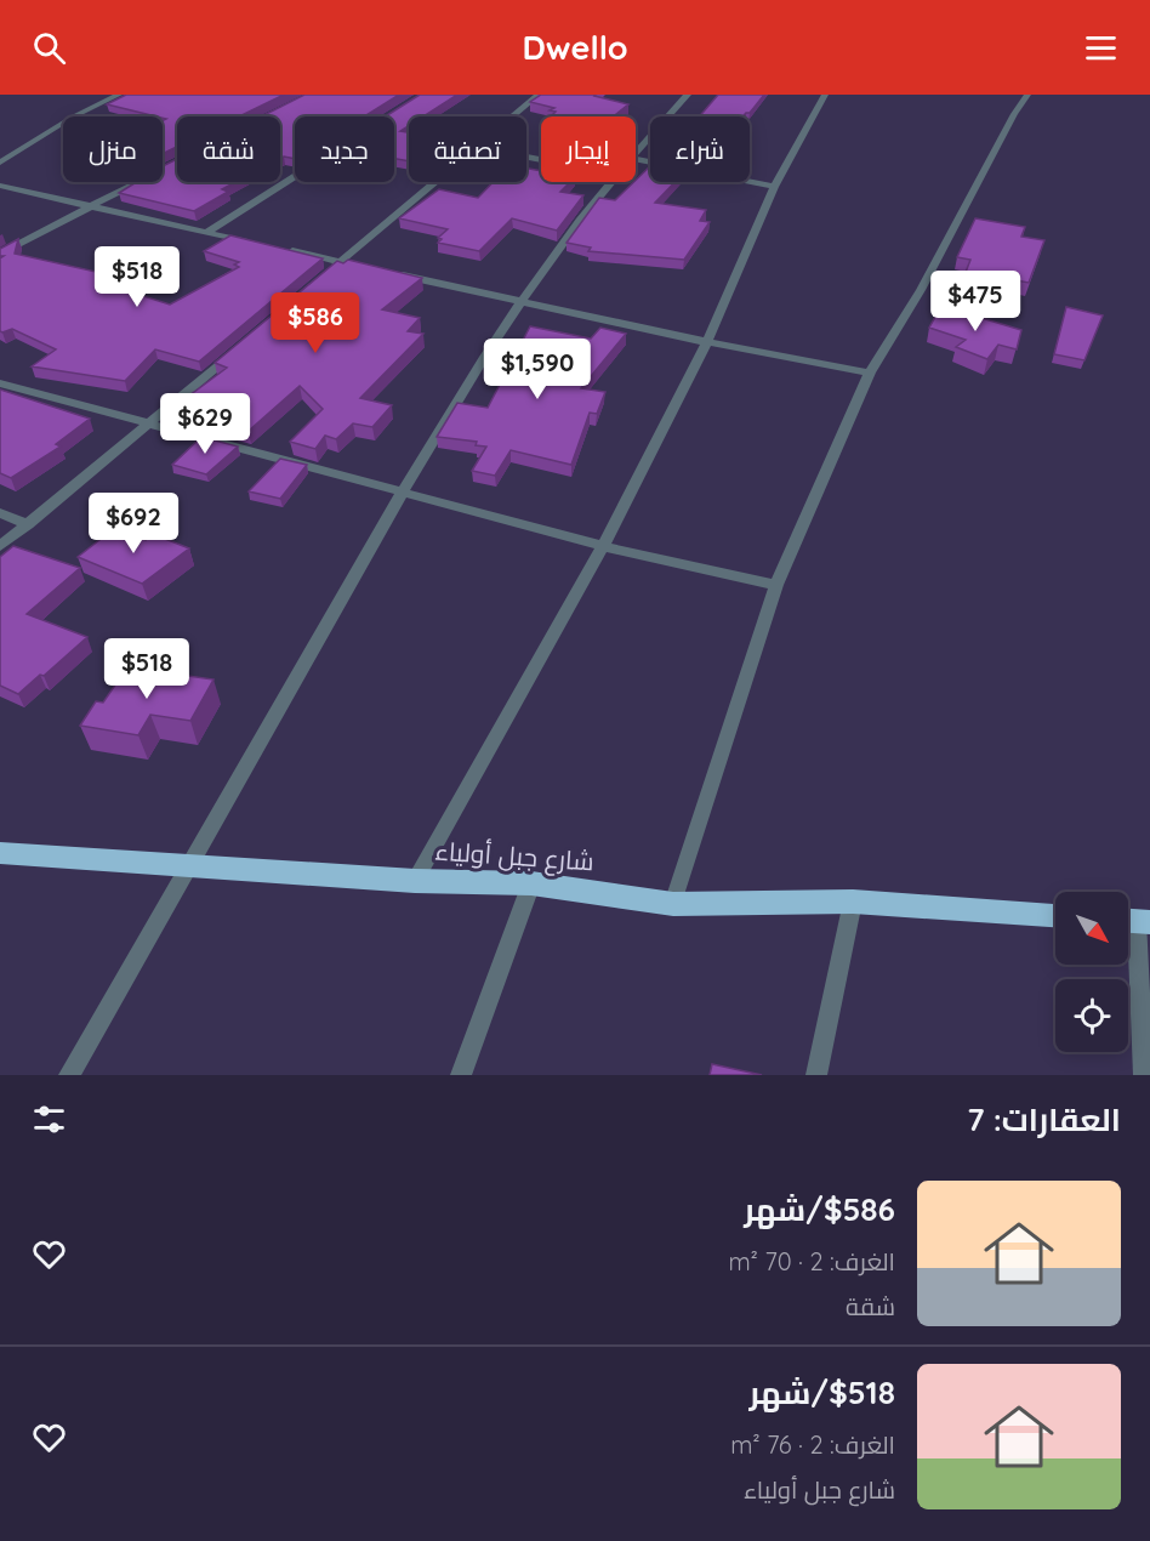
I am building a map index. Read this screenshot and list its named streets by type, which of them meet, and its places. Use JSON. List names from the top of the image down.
{
  "streets": {
    "highway": ["شارع جبل أولياء"]
  },
  "north": "bottom right",
  "page": {
    "header": "Dwello",
    "chip": [
      "شراء",
      "إيجار",
      "تصفية",
      "جديد",
      "شقة",
      "منزل"
    ],
    "price": [
      "$518",
      "$475",
      "$586",
      "$1,590",
      "$629",
      "$692",
      "$518"
    ],
    "heading": "العقارات: 7",
    "list": [
      {
        "name": "$586/شهر",
        "note": "الغرف: 2 · 70 m² · شقة"
      },
      {
        "name": "$518/شهر",
        "note": "الغرف: 2 · 76 m² · شارع جبل أولياء"
      }
    ]
  }
}
